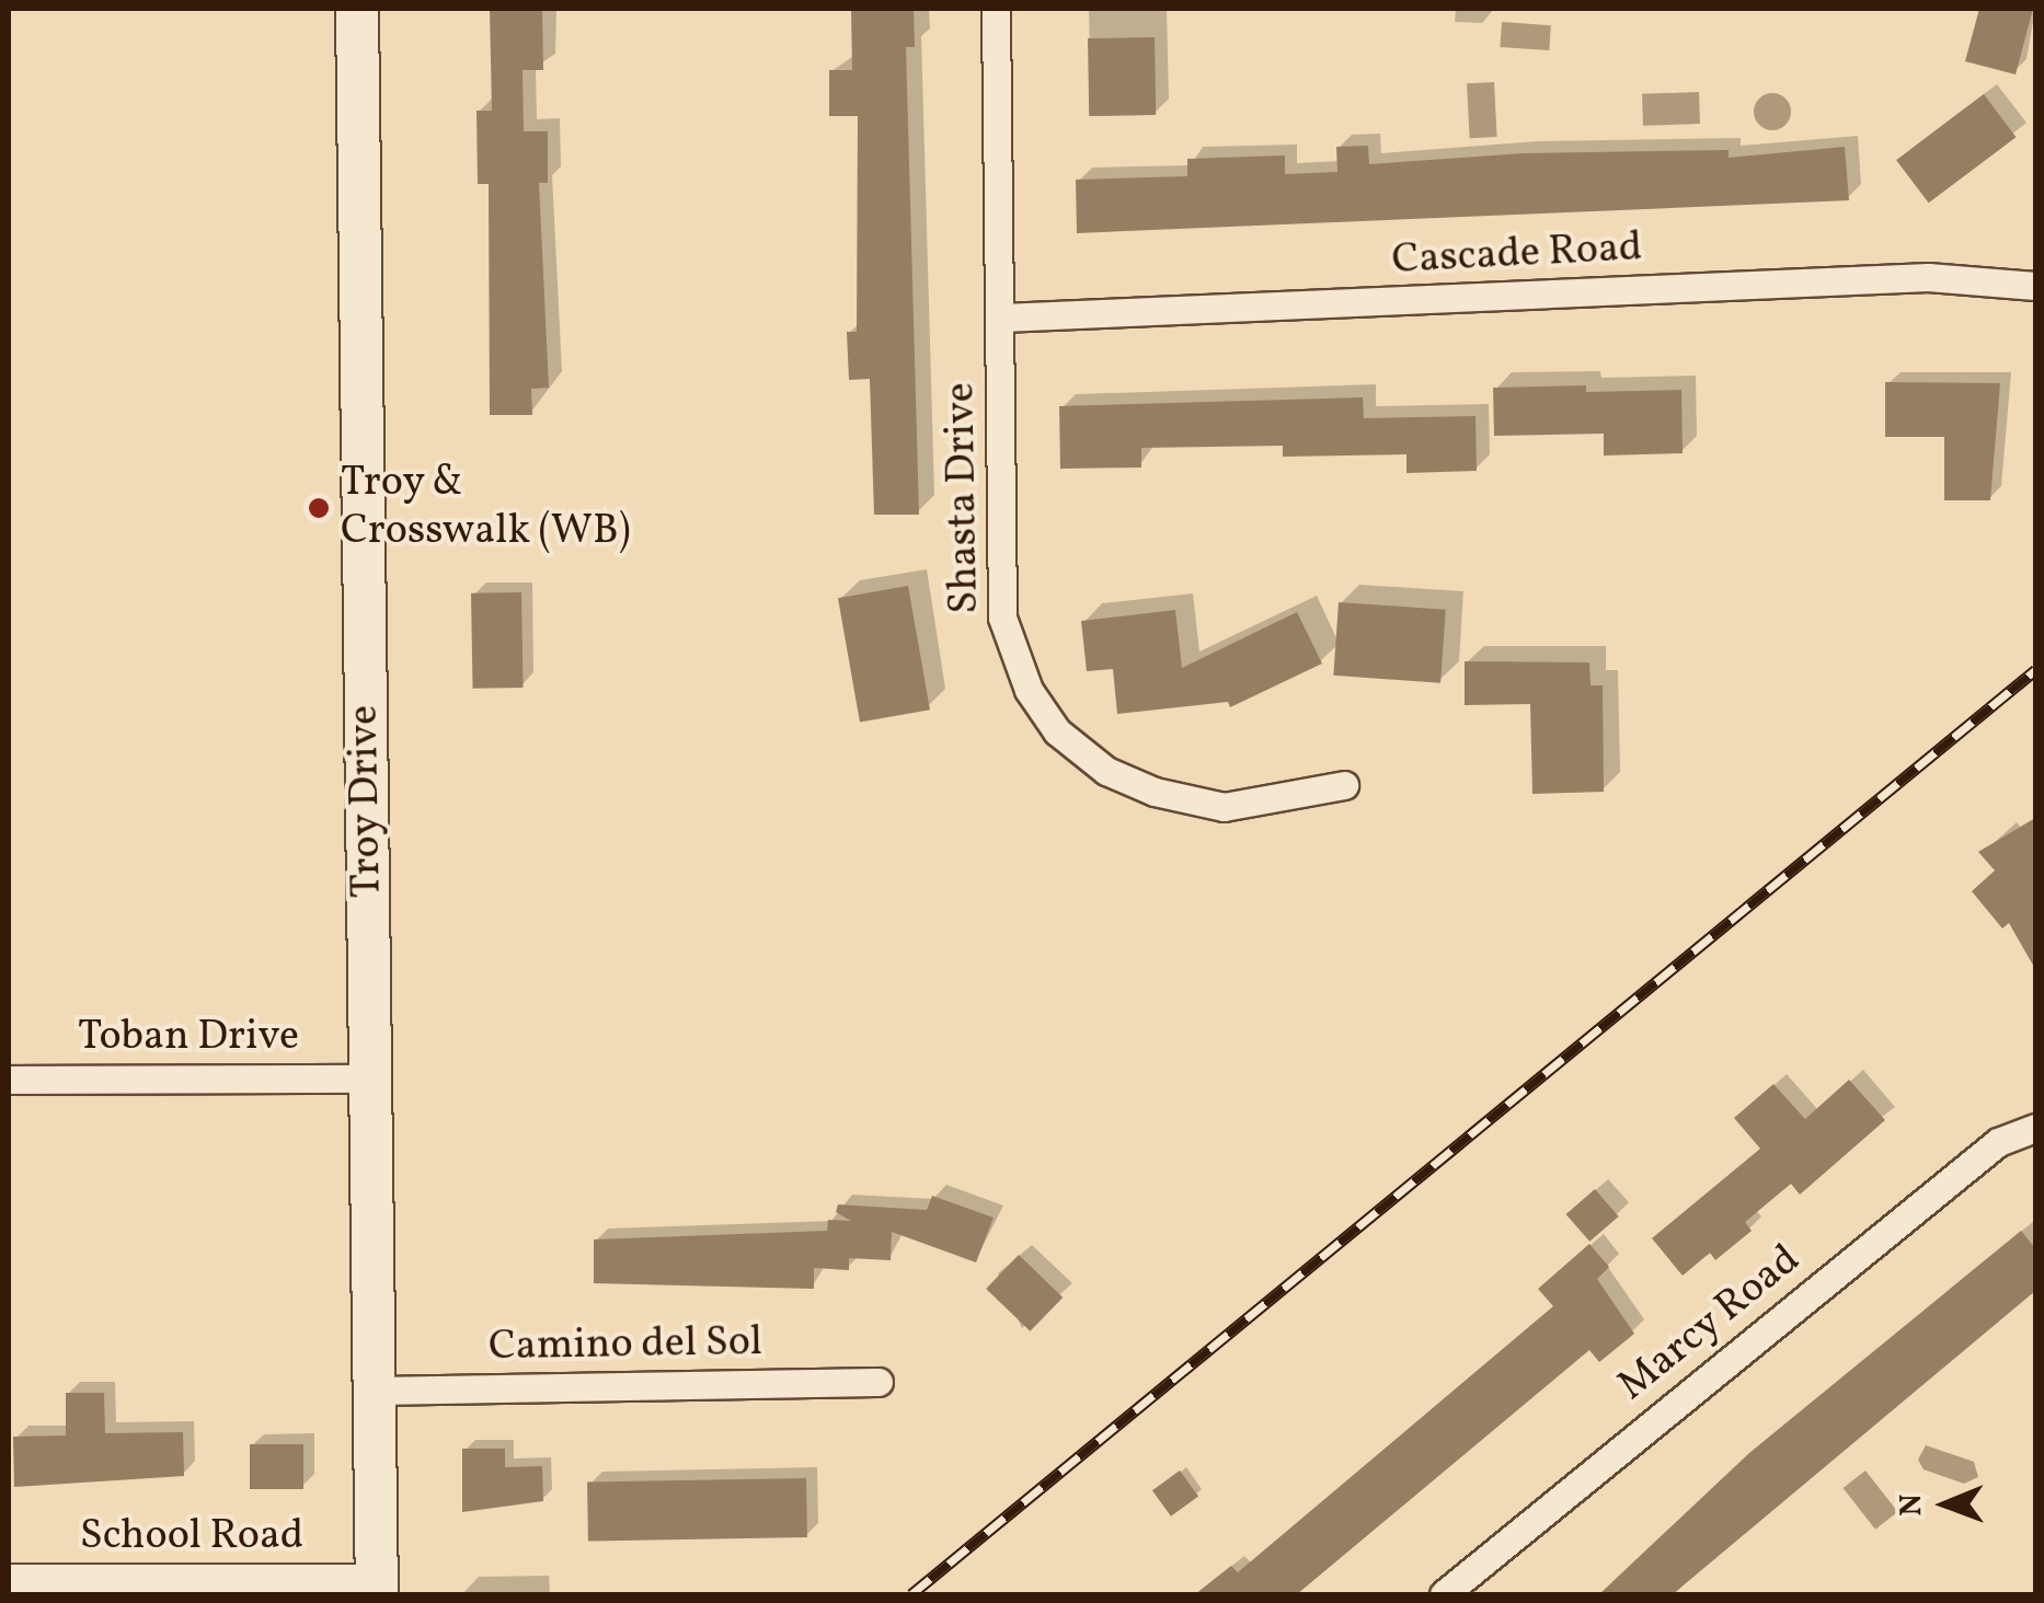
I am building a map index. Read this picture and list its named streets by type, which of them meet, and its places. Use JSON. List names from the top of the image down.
{
  "streets": {
    "street": [
      "Cascade Road",
      "Shasta Drive",
      "Troy Drive",
      "Toban Drive",
      "Marcy Road",
      "Camino del Sol",
      "School Road"
    ]
  },
  "crossings": [
    ["Cascade Road", "Shasta Drive"],
    ["Troy Drive", "Toban Drive"],
    ["Troy Drive", "Camino del Sol"],
    ["Troy Drive", "School Road"]
  ],
  "places": ["Troy & Crosswalk (WB)"],
  "north": "left"
}
